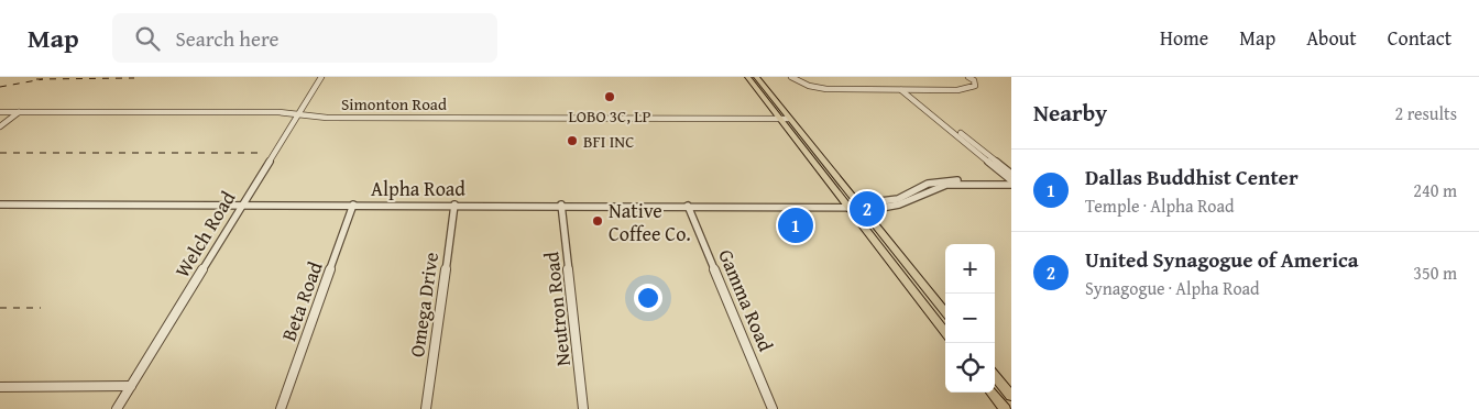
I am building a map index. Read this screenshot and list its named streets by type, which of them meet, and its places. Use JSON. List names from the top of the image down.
{
  "streets": {
    "street": [
      "Simonton Road",
      "Alpha Road",
      "Welch Road",
      "Gamma Road",
      "Beta Road",
      "Omega Drive",
      "Neutron Road"
    ]
  },
  "crossings": [
    ["Simonton Road", "Welch Road"],
    ["Alpha Road", "Welch Road"],
    ["Alpha Road", "Gamma Road"],
    ["Alpha Road", "Beta Road"],
    ["Alpha Road", "Omega Drive"],
    ["Alpha Road", "Neutron Road"]
  ],
  "places": ["LOBO 3C, LP", "BFI INC", "Native Coffee Co."],
  "page": {
    "header": "Map",
    "search": "Search here",
    "nav": [
      "Home",
      "Map",
      "About",
      "Contact"
    ],
    "heading": ["Nearby", "2 results"],
    "list": [
      {
        "mark": "1",
        "name": "Dallas Buddhist Center",
        "note": "Temple · Alpha Road",
        "value": "240 m"
      },
      {
        "mark": "2",
        "name": "United Synagogue of America",
        "note": "Synagogue · Alpha Road",
        "value": "350 m"
      }
    ],
    "pins": ["2", "1"],
    "map_buttons": ["+", "−"]
  }
}
